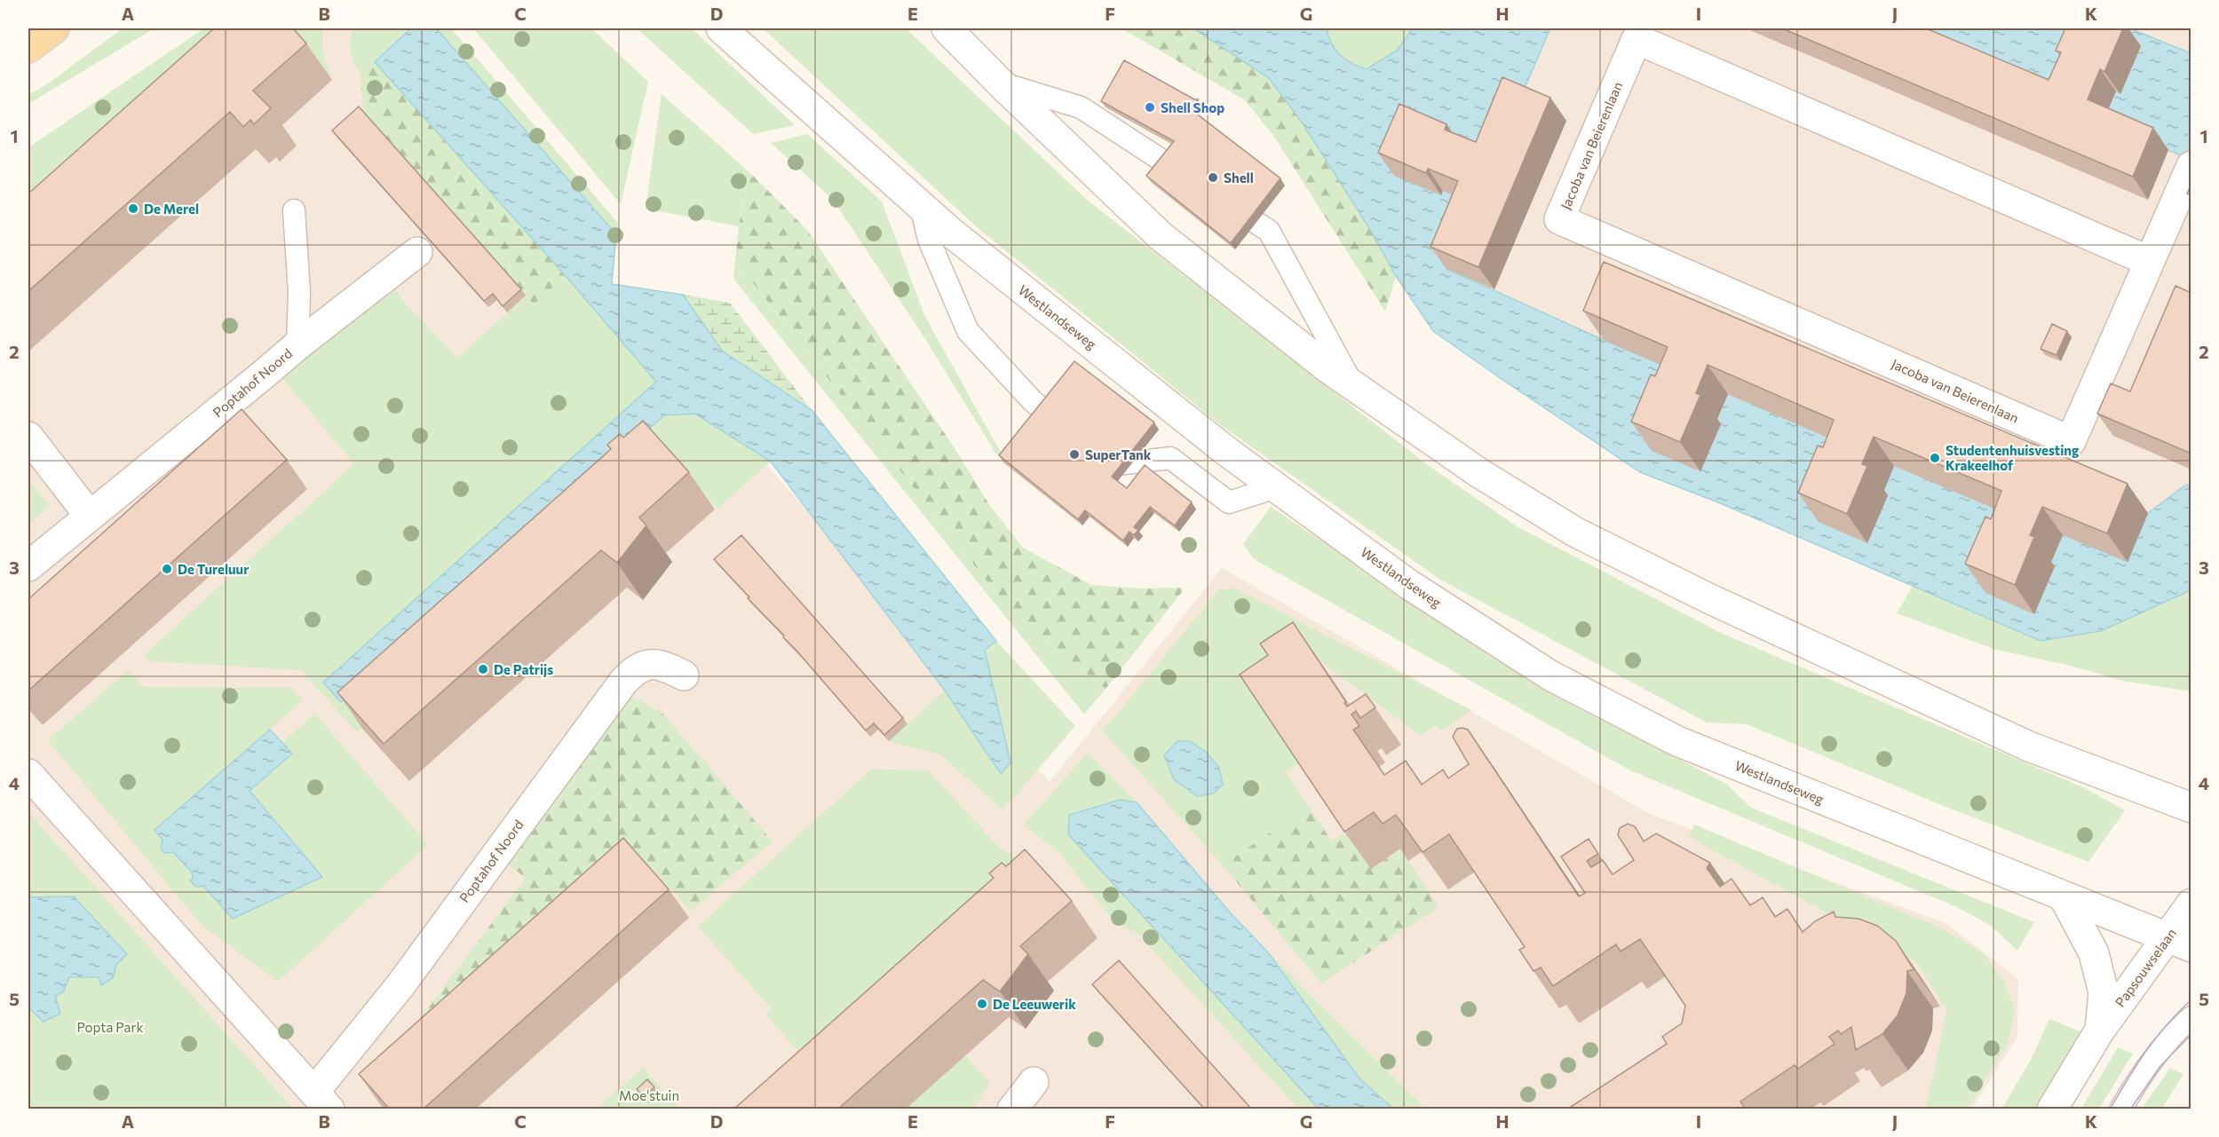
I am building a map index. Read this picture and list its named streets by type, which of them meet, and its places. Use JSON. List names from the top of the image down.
{
  "streets": {
    "street": [
      "Jacoba van Beierenlaan",
      "Westlandseweg",
      "Poptahof Noord",
      "Papsouwselaan"
    ]
  },
  "crossings": [
    ["Westlandseweg", "Papsouwselaan"]
  ],
  "parks": ["Popta Park", "Moe'stuin"],
  "places": [
    "Shell Shop",
    "Shell",
    "De Merel",
    "SuperTank",
    "Studentenhuisvesting Krakeelhof",
    "De Tureluur",
    "De Patrijs",
    "De Leeuwerik"
  ],
  "grid": {
    "columns": [
      "A",
      "B",
      "C",
      "D",
      "E",
      "F",
      "G",
      "H",
      "I",
      "J",
      "K"
    ],
    "rows": [
      "1",
      "2",
      "3",
      "4",
      "5"
    ]
  }
}
